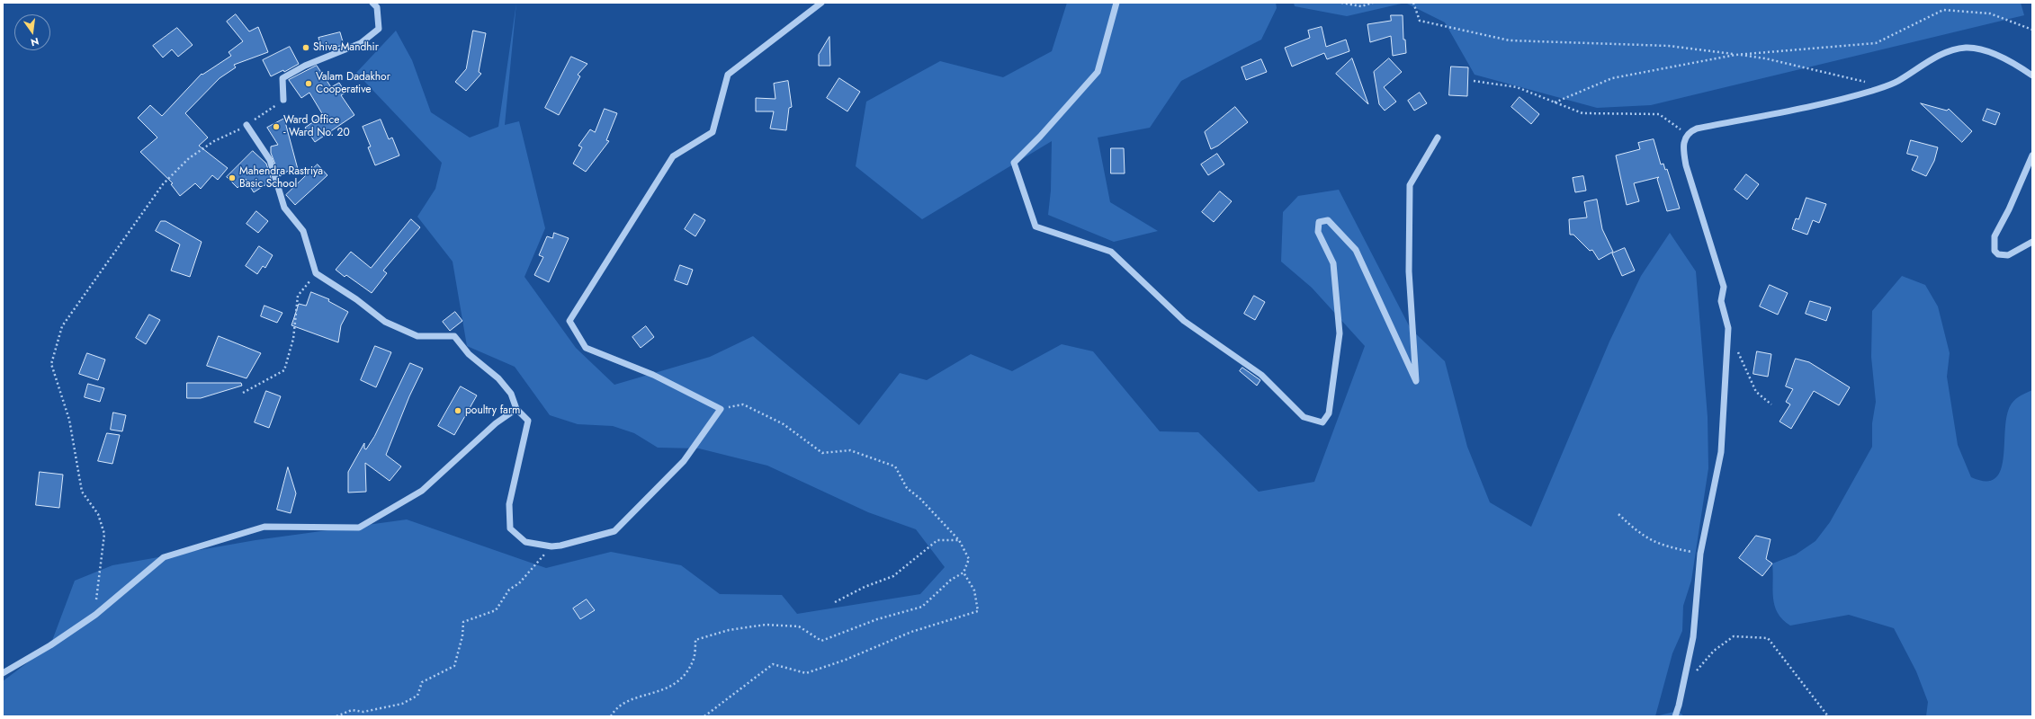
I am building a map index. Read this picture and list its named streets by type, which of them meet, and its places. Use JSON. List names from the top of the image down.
{
  "places": [
    "Shiva Mandhir",
    "Valam Dadakhor Cooperative",
    "Ward Office - Ward No. 20",
    "Mahendra Rastriya Basic School",
    "poultry farm"
  ],
  "north": "bottom"
}
